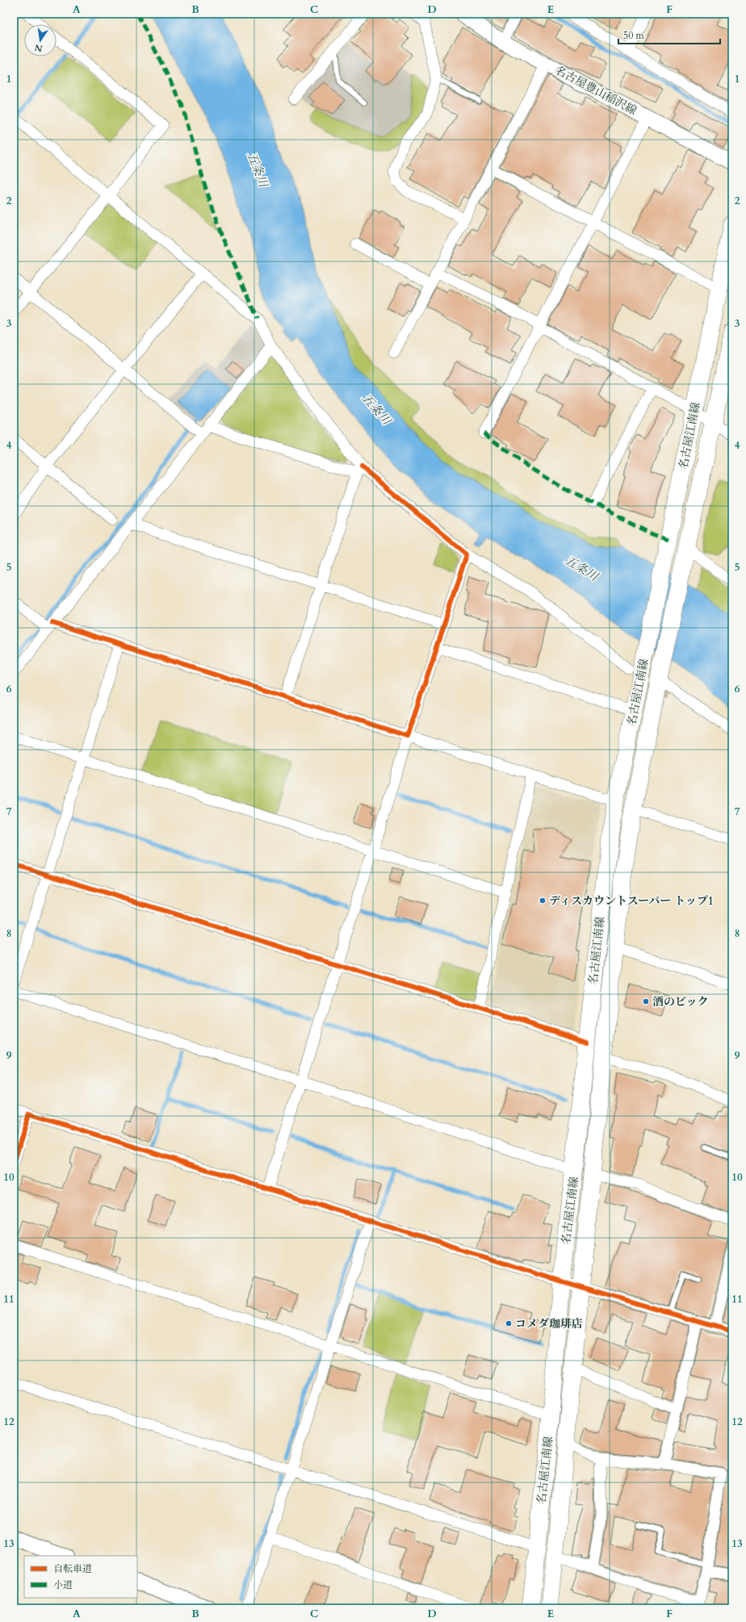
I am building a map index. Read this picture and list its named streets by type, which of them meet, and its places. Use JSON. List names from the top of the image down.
{
  "streets": {
    "main road": ["名古屋豊山稲沢線", "名古屋江南線"]
  },
  "water": ["五条川"],
  "places": ["ディスカウントスーパー トップ1", "酒のビック", "コメダ珈琲店"],
  "legend": ["自転車道", "小道"],
  "scale_bar": "50 m",
  "north": "bottom",
  "grid": {
    "columns": [
      "A",
      "B",
      "C",
      "D",
      "E",
      "F"
    ],
    "rows": [
      "1",
      "2",
      "3",
      "4",
      "5",
      "6",
      "7",
      "8",
      "9",
      "10",
      "11",
      "12",
      "13"
    ]
  }
}
